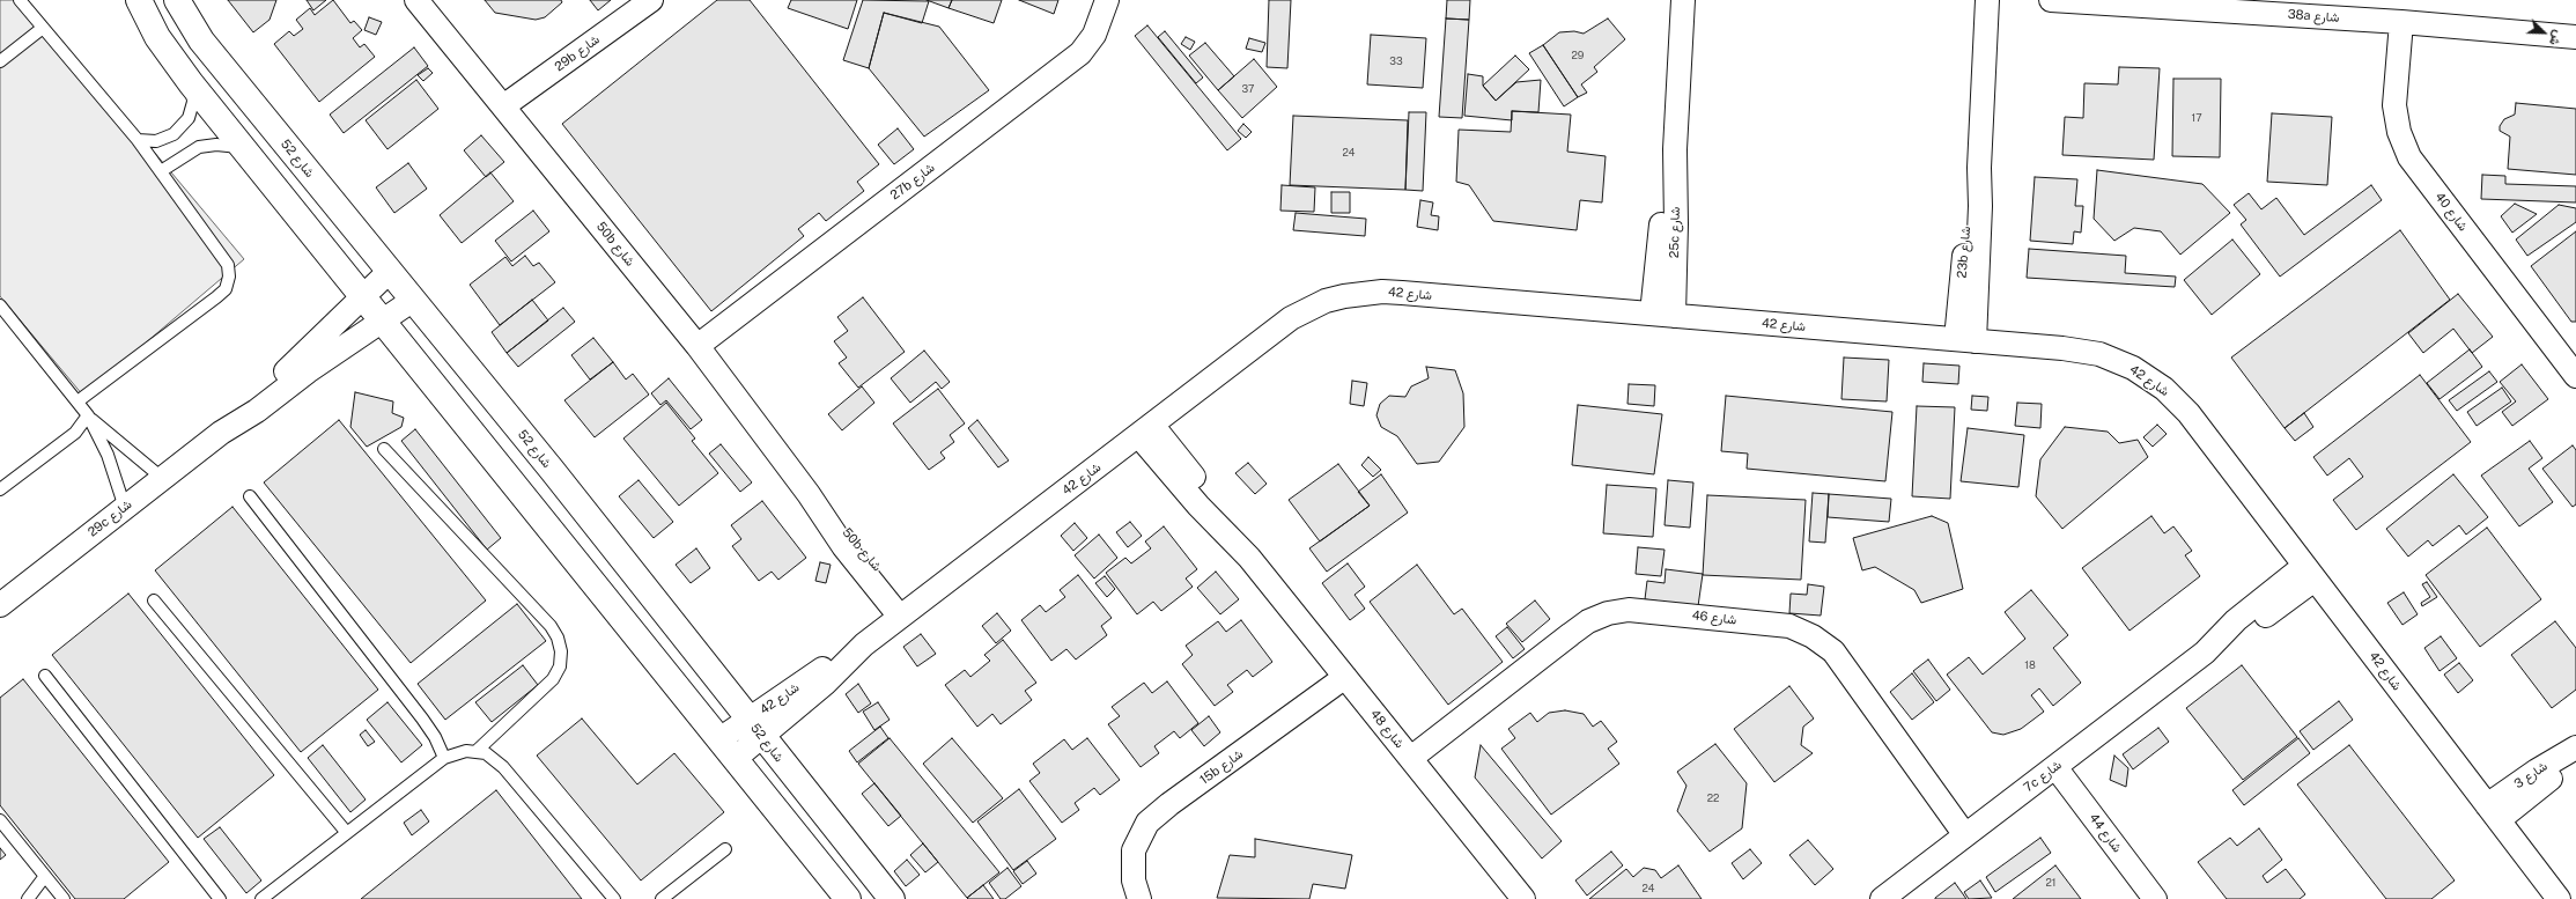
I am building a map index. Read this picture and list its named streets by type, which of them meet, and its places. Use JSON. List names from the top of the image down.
{
  "streets": {
    "street": [
      "38a شارع",
      "29b شارع",
      "شارع 52",
      "27b شارع",
      "شارع 40",
      "25c شارع",
      "50b شارع",
      "23b شارع",
      "شارع 42",
      "29c شارع",
      "شارع 46",
      "شارع 48",
      "15b شارع",
      "شارع 3",
      "7c شارع",
      "شارع 44"
    ]
  },
  "crossings": [
    ["38a شارع", "شارع 40"],
    ["29b شارع", "50b شارع"],
    ["شارع 52", "شارع 42"],
    ["شارع 52", "29c شارع"],
    ["27b شارع", "50b شارع"],
    ["25c شارع", "شارع 42"],
    ["50b شارع", "شارع 42"],
    ["23b شارع", "شارع 42"],
    ["شارع 42", "شارع 48"],
    ["شارع 42", "شارع 3"],
    ["شارع 42", "7c شارع"],
    ["شارع 46", "شارع 48"],
    ["شارع 46", "7c شارع"],
    ["شارع 48", "15b شارع"],
    ["7c شارع", "شارع 44"]
  ],
  "house_numbers": [
    "29",
    "33",
    "37",
    "17",
    "24",
    "18",
    "22",
    "21",
    "24"
  ],
  "north": "bottom right"
}
